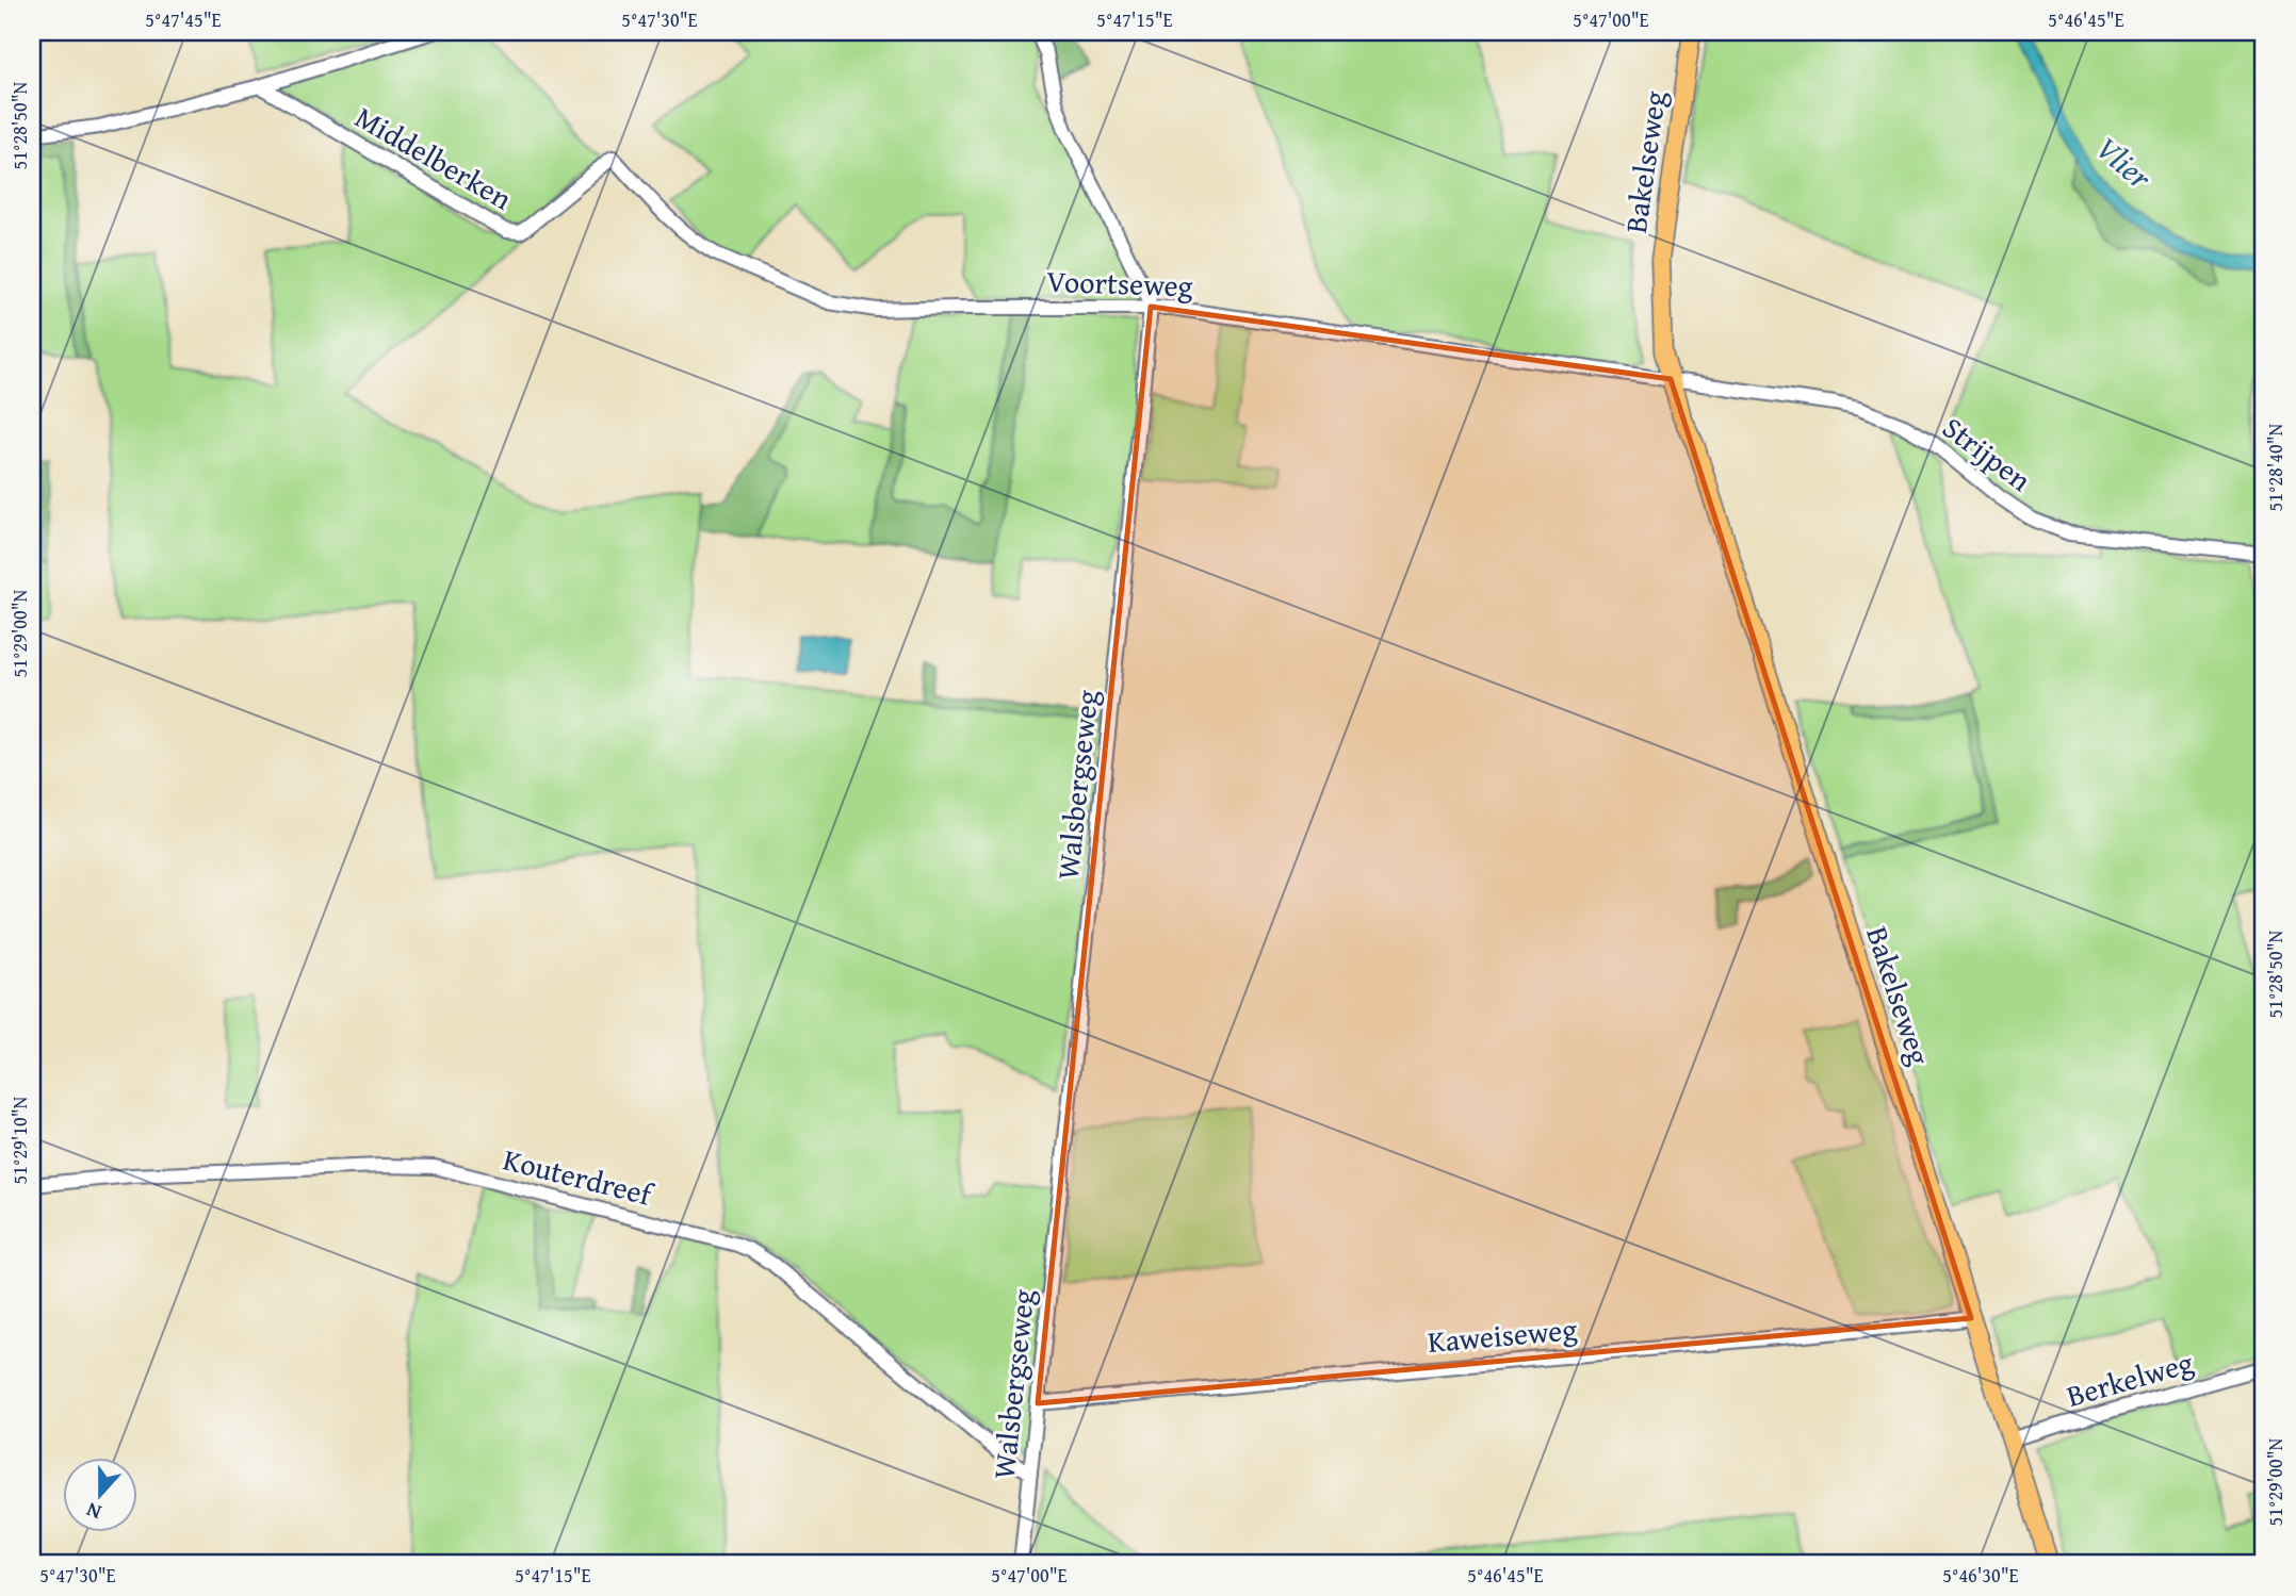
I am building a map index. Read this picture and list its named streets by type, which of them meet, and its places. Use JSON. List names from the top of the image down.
{
  "streets": {
    "main road": ["Bakelseweg"],
    "street": [
      "Middelberken",
      "Voortseweg",
      "Strijpen",
      "Walsbergseweg",
      "Kouterdreef",
      "Kaweiseweg",
      "Berkelweg"
    ]
  },
  "crossings": [
    ["Middelberken", "Voortseweg"],
    ["Bakelseweg", "Voortseweg"],
    ["Bakelseweg", "Strijpen"],
    ["Bakelseweg", "Kaweiseweg"],
    ["Bakelseweg", "Berkelweg"],
    ["Voortseweg", "Strijpen"],
    ["Voortseweg", "Walsbergseweg"],
    ["Walsbergseweg", "Kouterdreef"],
    ["Walsbergseweg", "Kaweiseweg"]
  ],
  "water": ["Vlier"],
  "north": "bottom",
  "coordinates": [
    "5°47'45\"E",
    "5°47'30\"E",
    "5°47'15\"E",
    "5°47'00\"E",
    "5°46'45\"E",
    "51°28'50\"N",
    "51°28'40\"N",
    "51°29'00\"N",
    "51°29'10\"N",
    "5°46'30\"E"
  ]
}
